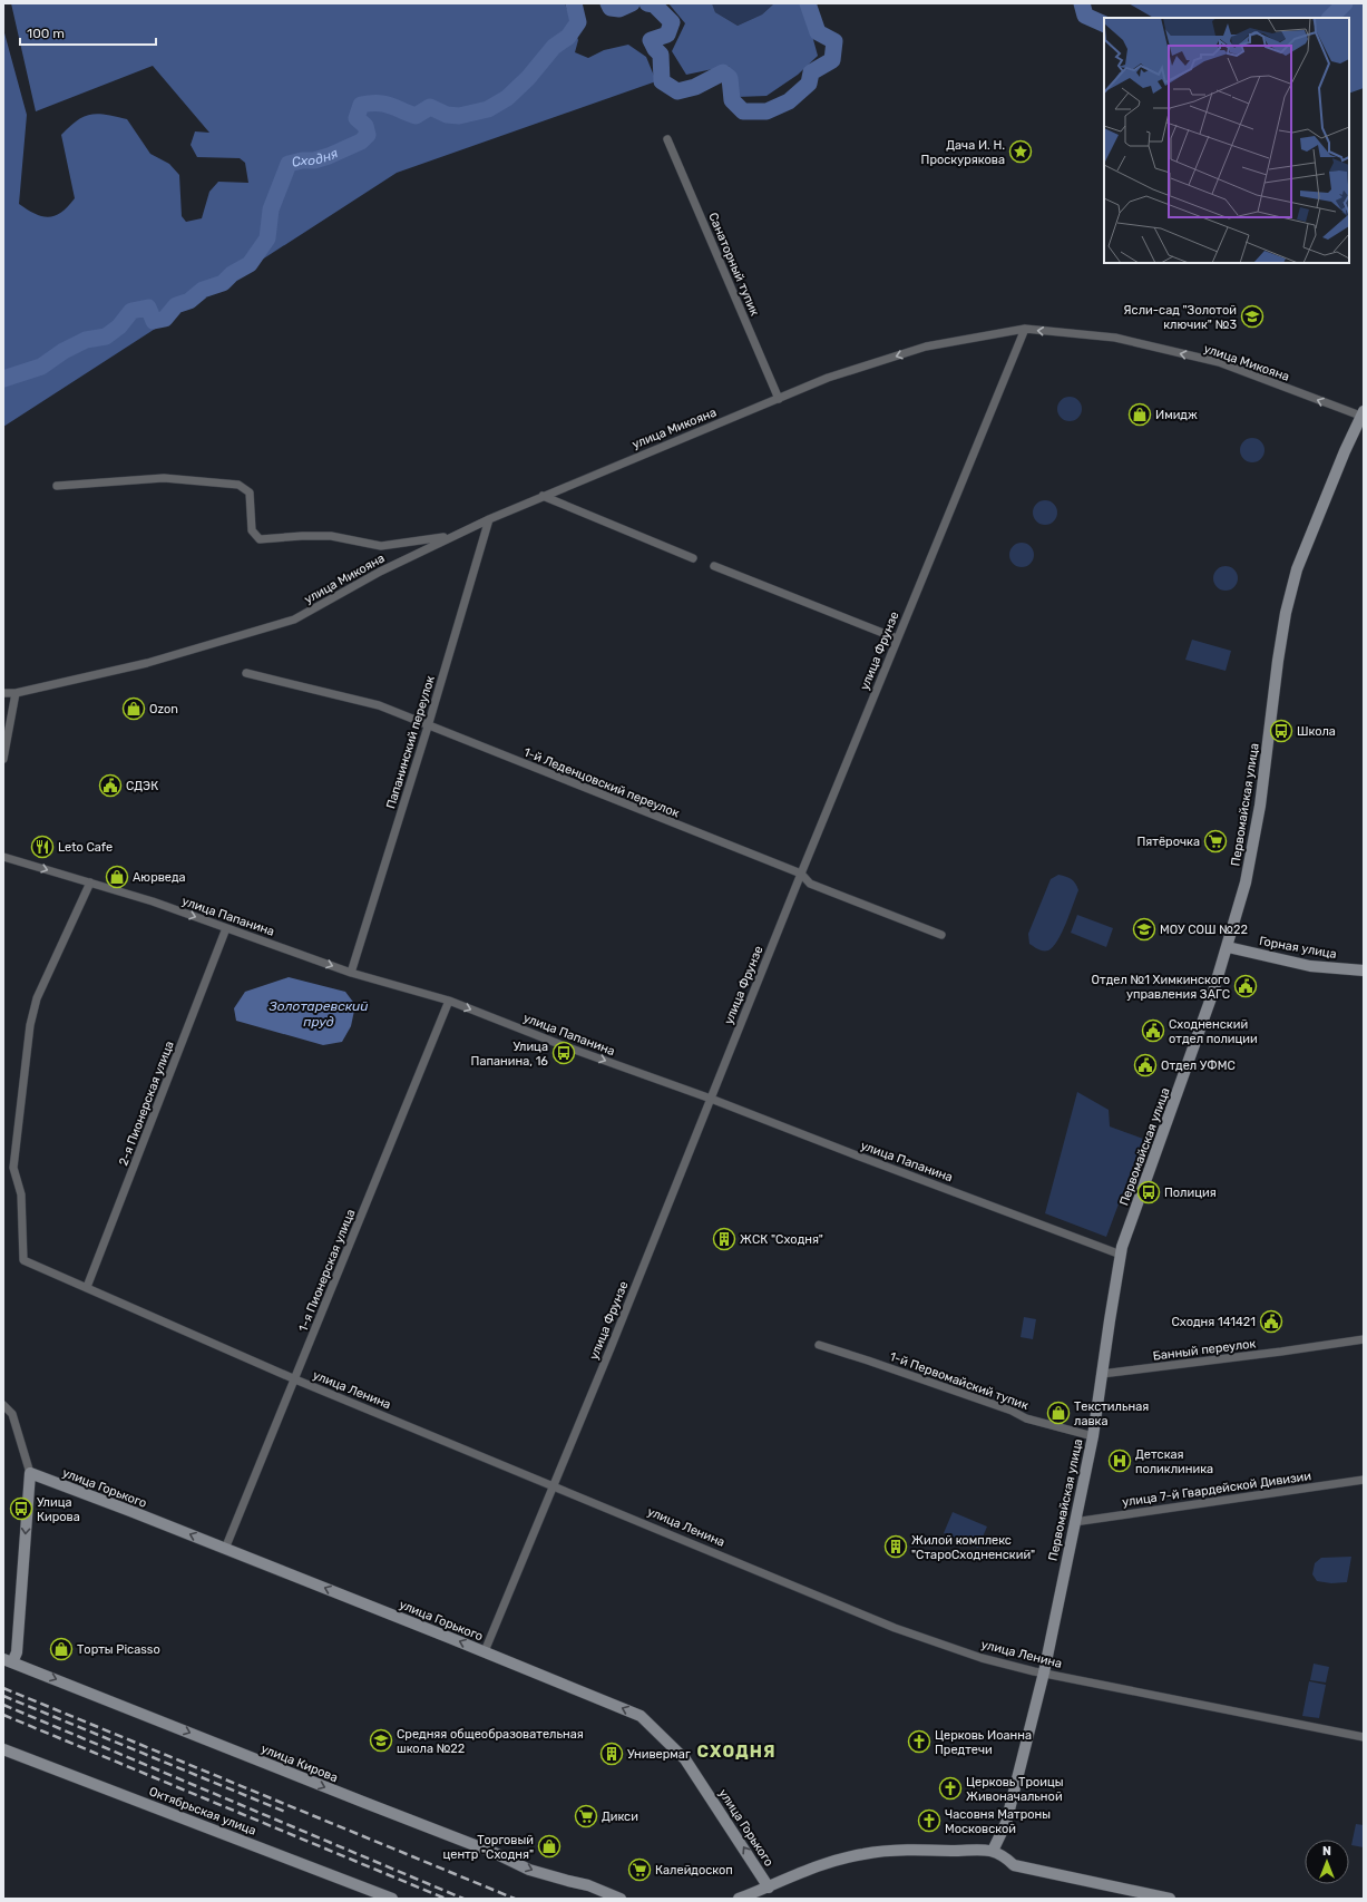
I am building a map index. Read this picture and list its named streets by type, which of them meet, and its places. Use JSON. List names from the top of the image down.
{
  "streets": {
    "street": [
      "Санаторный тупик",
      "улица Микояна",
      "улица Фрунзе",
      "Папанинский переулок",
      "1-й Леденцовский переулок",
      "Первомайская улица",
      "улица Папанина",
      "Горная улица",
      "2-я Пионерская улица",
      "1-я Пионерская улица",
      "Банный переулок",
      "1-й Первомайский тупик",
      "улица Ленина",
      "улица Горького",
      "улица 7-й Гвардейской Дивизии",
      "улица Кирова",
      "Октябрьская улица"
    ]
  },
  "crossings": [
    ["Санаторный тупик", "улица Микояна"],
    ["улица Микояна", "улица Фрунзе"],
    ["улица Микояна", "Папанинский переулок"],
    ["улица Микояна", "Первомайская улица"],
    ["улица Фрунзе", "1-й Леденцовский переулок"],
    ["улица Фрунзе", "улица Папанина"],
    ["улица Фрунзе", "улица Ленина"],
    ["улица Фрунзе", "улица Горького"],
    ["Папанинский переулок", "1-й Леденцовский переулок"],
    ["Папанинский переулок", "улица Папанина"],
    ["Первомайская улица", "улица Папанина"],
    ["Первомайская улица", "Горная улица"],
    ["Первомайская улица", "Банный переулок"],
    ["Первомайская улица", "1-й Первомайский тупик"],
    ["Первомайская улица", "улица Ленина"],
    ["Первомайская улица", "улица 7-й Гвардейской Дивизии"],
    ["улица Папанина", "2-я Пионерская улица"],
    ["улица Папанина", "1-я Пионерская улица"],
    ["улица Папанина", "улица Ленина"],
    ["2-я Пионерская улица", "улица Ленина"],
    ["1-я Пионерская улица", "улица Ленина"],
    ["1-я Пионерская улица", "улица Горького"]
  ],
  "one_way": [
    "улица Микояна",
    "улица Папанина",
    "улица Горького",
    "улица Кирова"
  ],
  "districts": ["СХОДНЯ"],
  "water": ["Сходня", "Золотаревский пруд"],
  "places": {
    "place": ["Дача И. Н. Проскурякова"],
    "school or university": ["Ясли-сад \"Золотой ключик\" №3", "МОУ СОШ №22", "Средняя общеобразовательная школа №22"],
    "shop": [
      "Имидж",
      "Ozon",
      "Аюрведа",
      "Текстильная лавка",
      "Торты Picasso",
      "Торговый центр \"Сходня\""
    ],
    "bus stop": [
      "Школа",
      "Улица Папанина, 16",
      "Полиция",
      "Улица Кирова"
    ],
    "public building": [
      "СДЭК",
      "Отдел №1 Химкинского управления ЗАГС",
      "Сходненский отдел полиции",
      "Отдел УФМС",
      "Сходня 141421"
    ],
    "supermarket": ["Пятёрочка", "Дикси", "Калейдоскоп"],
    "restaurant": ["Leto Cafe"],
    "building": ["ЖСК \"Сходня\"", "Жилой комплекс \"СтароСходненский\"", "Универмаг"],
    "hospital": ["Детская поликлиника"],
    "church": ["Церковь Иоанна Предтечи", "Церковь Троицы Живоначальной", "Часовня Матроны Московской"]
  },
  "scale_bar": "100 m",
  "north": "top"
}
